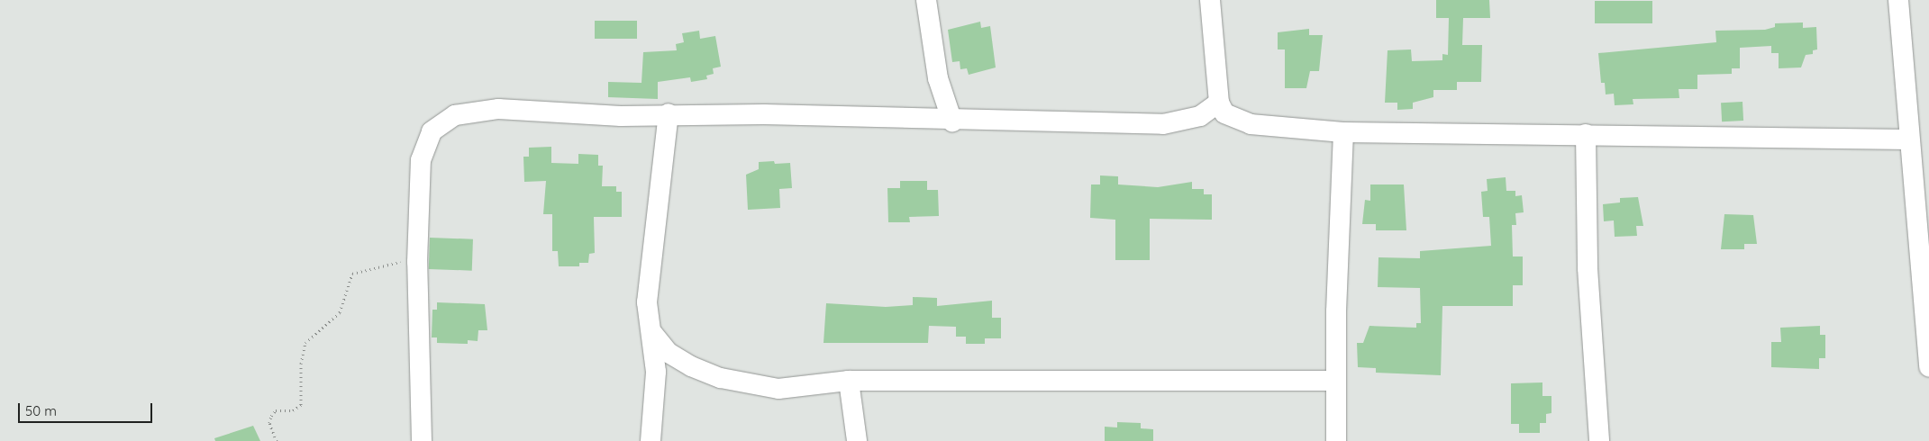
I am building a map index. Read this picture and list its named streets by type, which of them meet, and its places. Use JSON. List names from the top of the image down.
{
  "scale_bar": "50 m"
}
